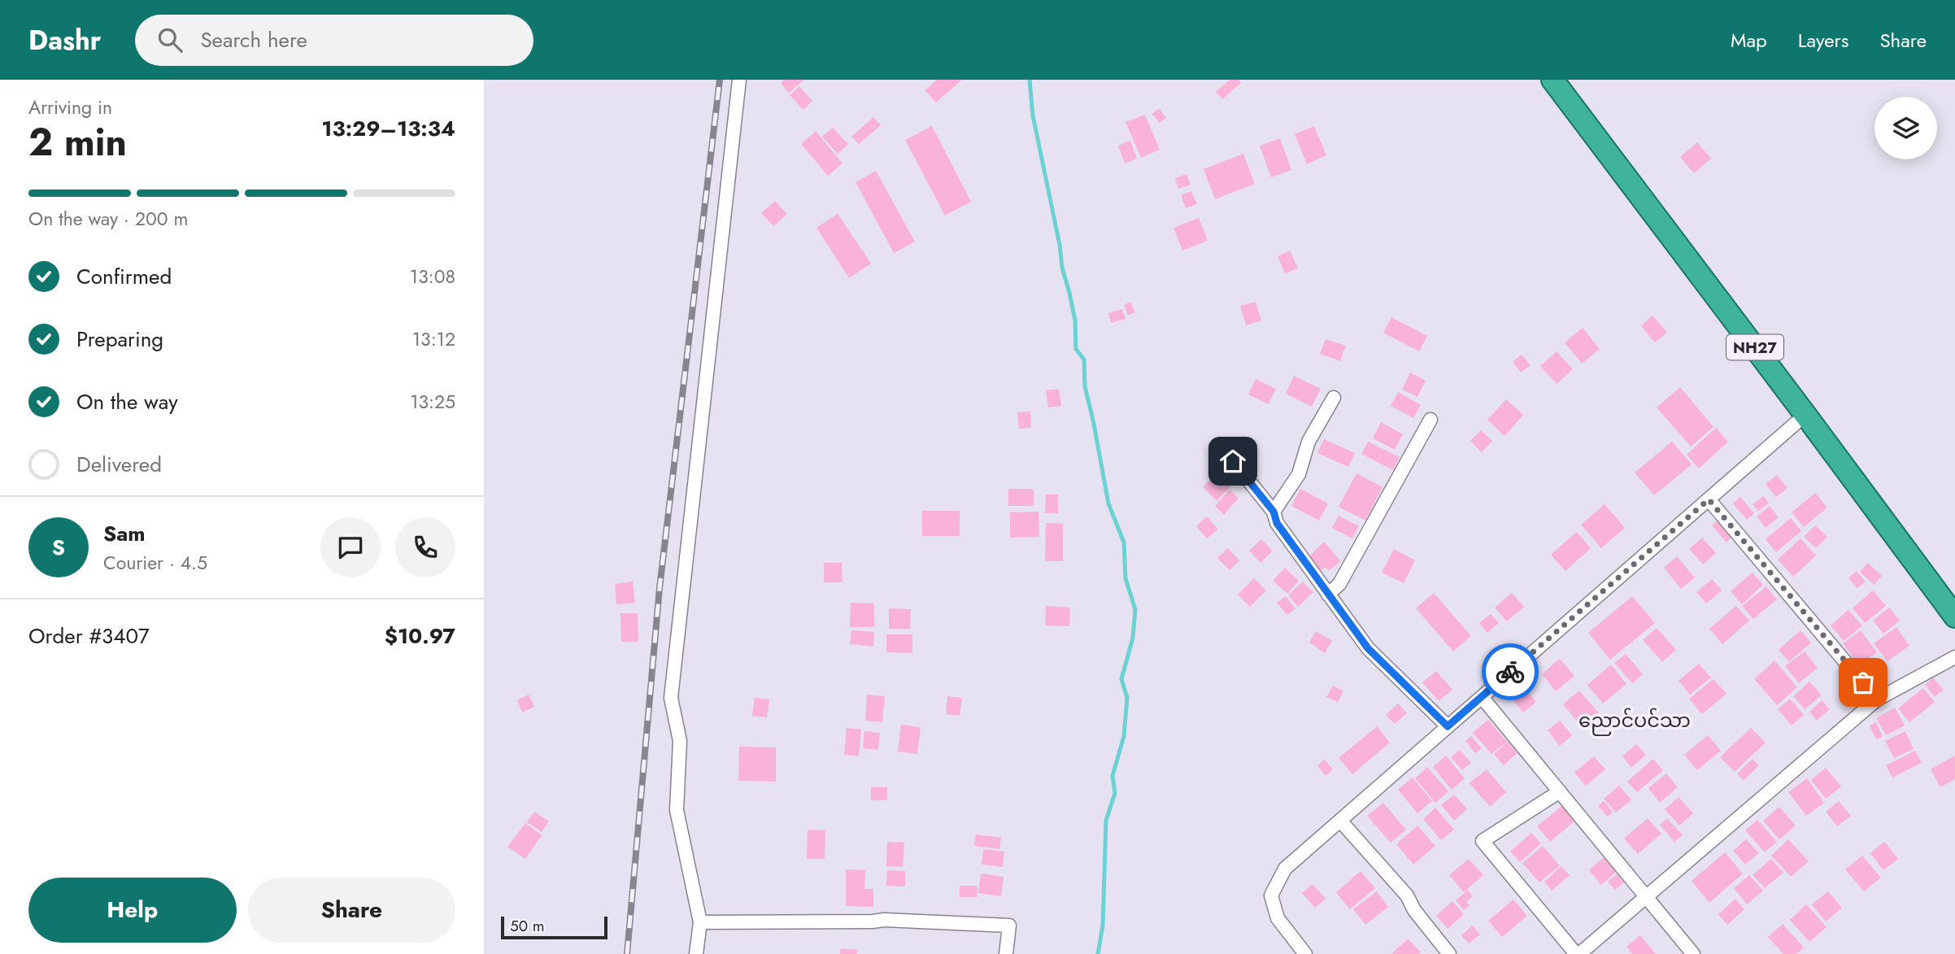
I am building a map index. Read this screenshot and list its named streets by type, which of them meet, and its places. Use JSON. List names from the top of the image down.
{
  "streets": {
    "highway": ["NH27"]
  },
  "districts": ["ညောင်ပင်သာ"],
  "scale_bar": "50 m",
  "page": {
    "header": "Dashr",
    "search": "Search here",
    "nav": ["Map", "Layers", "Share"],
    "heading": ["2 min", "Arriving in", "13:29–13:34"],
    "panel": [
      "Sam",
      "Courier · 4.5",
      "Order #3407",
      "$10.97"
    ],
    "bar": "On the way · 200 m",
    "list": [
      ["Confirmed", "13:08"],
      ["Preparing", "13:12"],
      ["On the way", "13:25"],
      "Delivered"
    ],
    "round": "S",
    "buttons": ["Help", "Share"],
    "scale": "50 m"
  }
}
